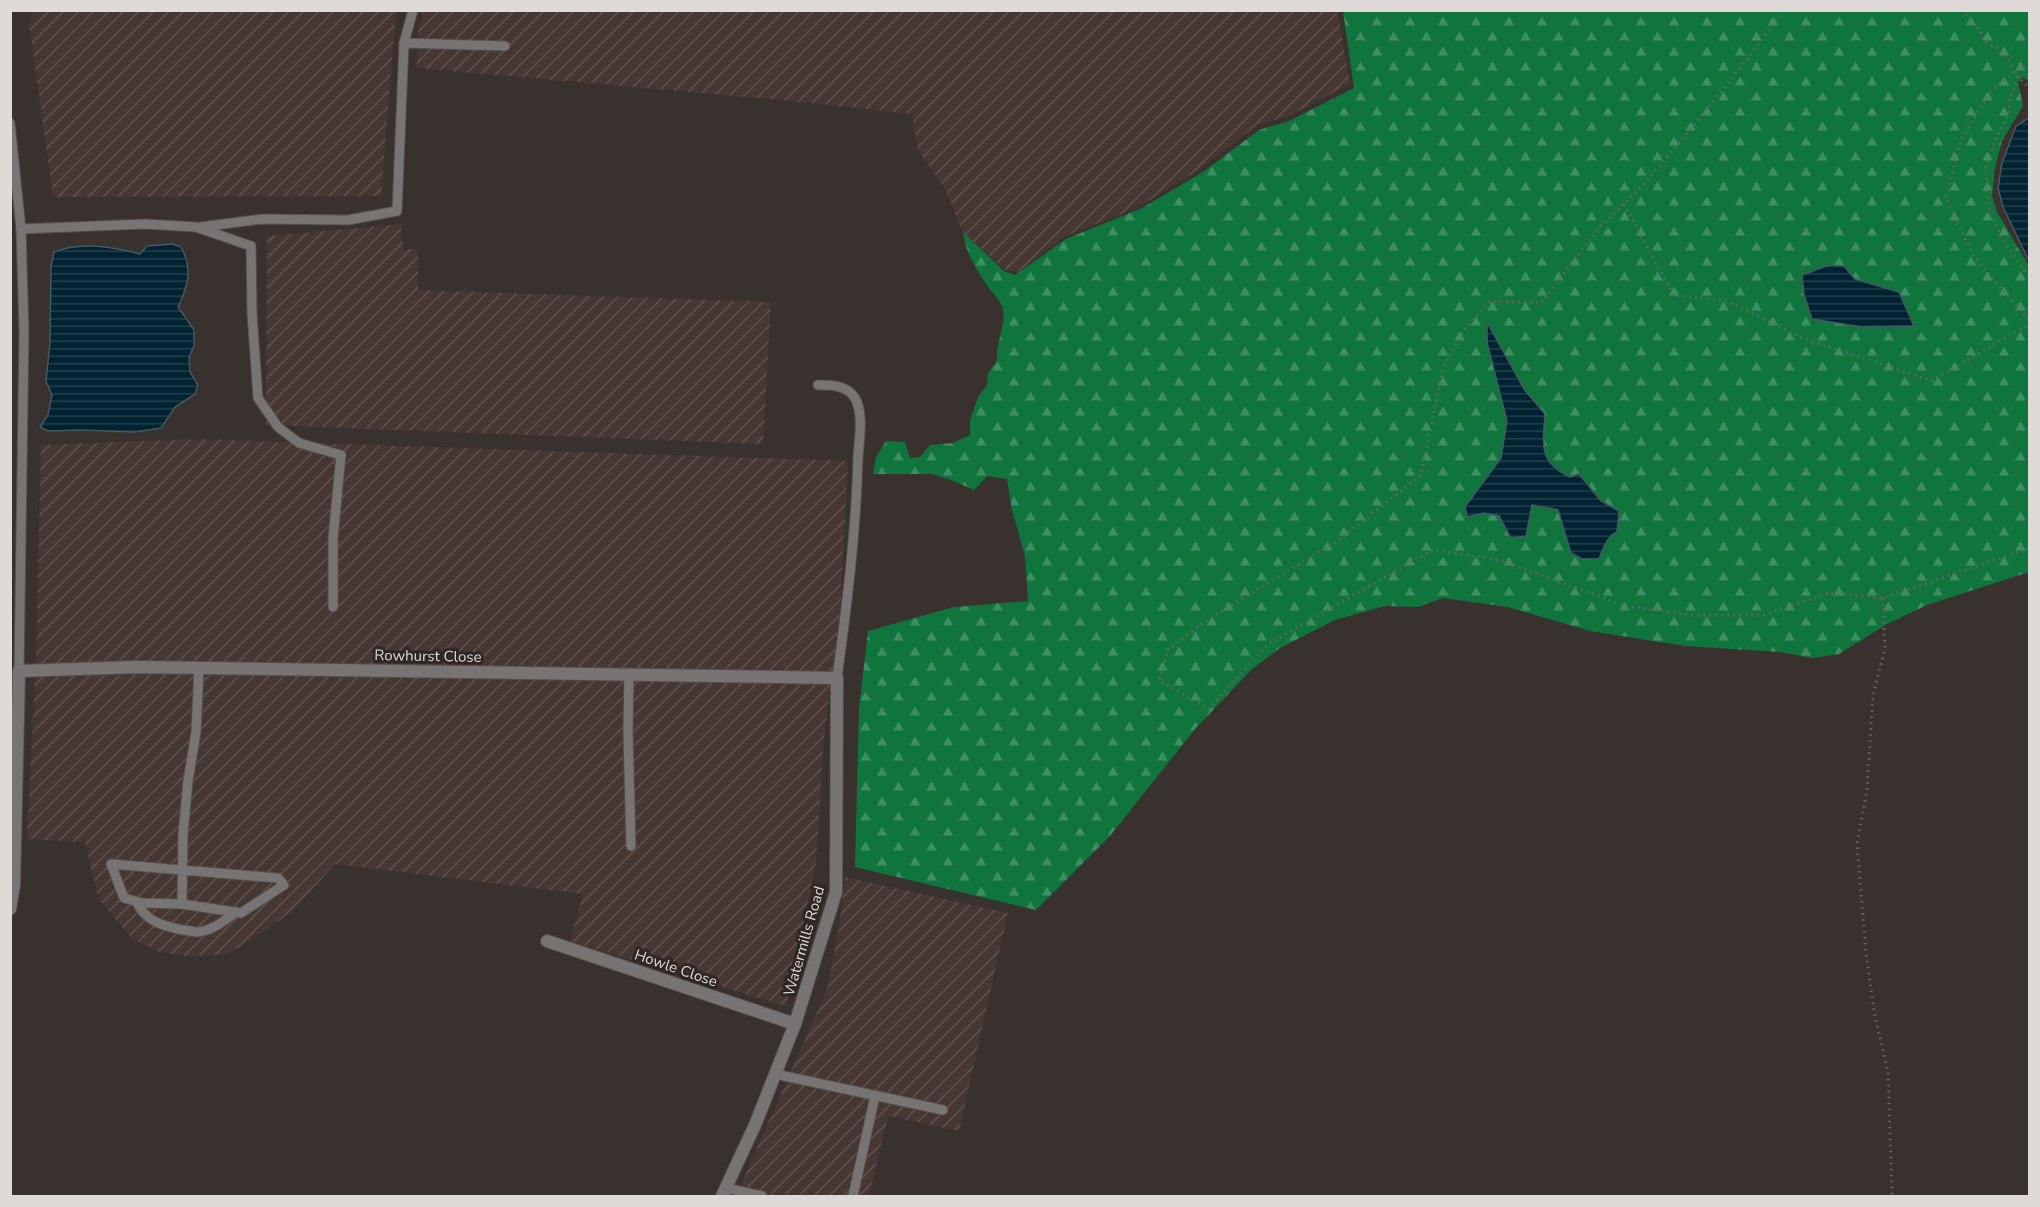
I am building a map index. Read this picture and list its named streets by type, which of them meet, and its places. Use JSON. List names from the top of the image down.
{
  "streets": {
    "street": ["Rowhurst Close", "Watermills Road", "Howle Close"]
  },
  "crossings": [
    ["Rowhurst Close", "Watermills Road"],
    ["Watermills Road", "Howle Close"]
  ]
}
